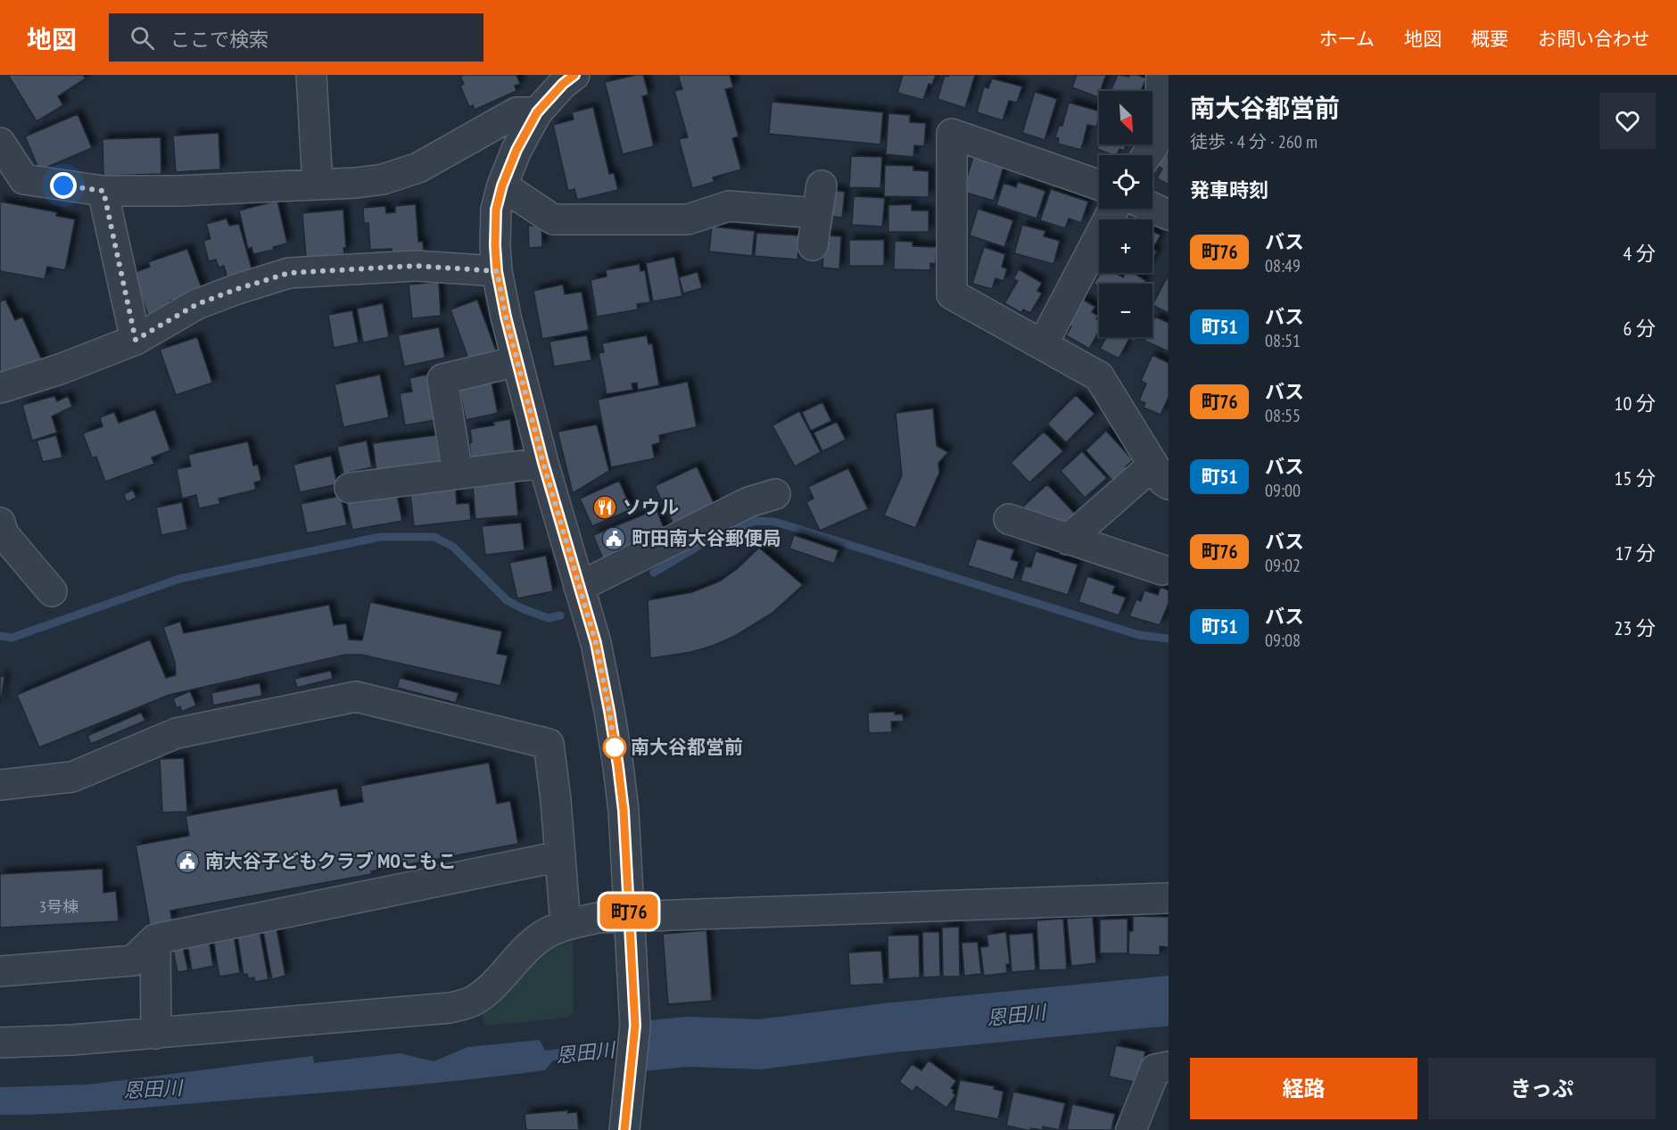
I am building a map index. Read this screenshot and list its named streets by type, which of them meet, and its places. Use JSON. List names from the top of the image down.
{
  "water": ["恩田川"],
  "places": {
    "restaurant": ["ソウル"],
    "public building": ["町田南大谷郵便局", "南大谷子どもクラブ MOこもこ"],
    "other": ["南大谷都営前"]
  },
  "lines": ["bus line 町76"],
  "house_numbers": ["3号棟"],
  "north": "bottom right",
  "page": {
    "header": "地図",
    "search": "ここで検索",
    "nav": [
      "ホーム",
      "地図",
      "概要",
      "お問い合わせ"
    ],
    "on_map": "町76",
    "heading": [
      ["南大谷都営前", "徒歩 · 4 分 · 260 m"],
      "発車時刻"
    ],
    "map_buttons": ["+", "−"],
    "list": [
      {
        "mark": "町76",
        "name": "バス",
        "note": "08:49",
        "value": "4 分"
      },
      {
        "mark": "町51",
        "name": "バス",
        "note": "08:51",
        "value": "6 分"
      },
      {
        "mark": "町76",
        "name": "バス",
        "note": "08:55",
        "value": "10 分"
      },
      {
        "mark": "町51",
        "name": "バス",
        "note": "09:00",
        "value": "15 分"
      },
      {
        "mark": "町76",
        "name": "バス",
        "note": "09:02",
        "value": "17 分"
      },
      {
        "mark": "町51",
        "name": "バス",
        "note": "09:08",
        "value": "23 分"
      }
    ],
    "buttons": ["経路", "きっぷ"]
  }
}
